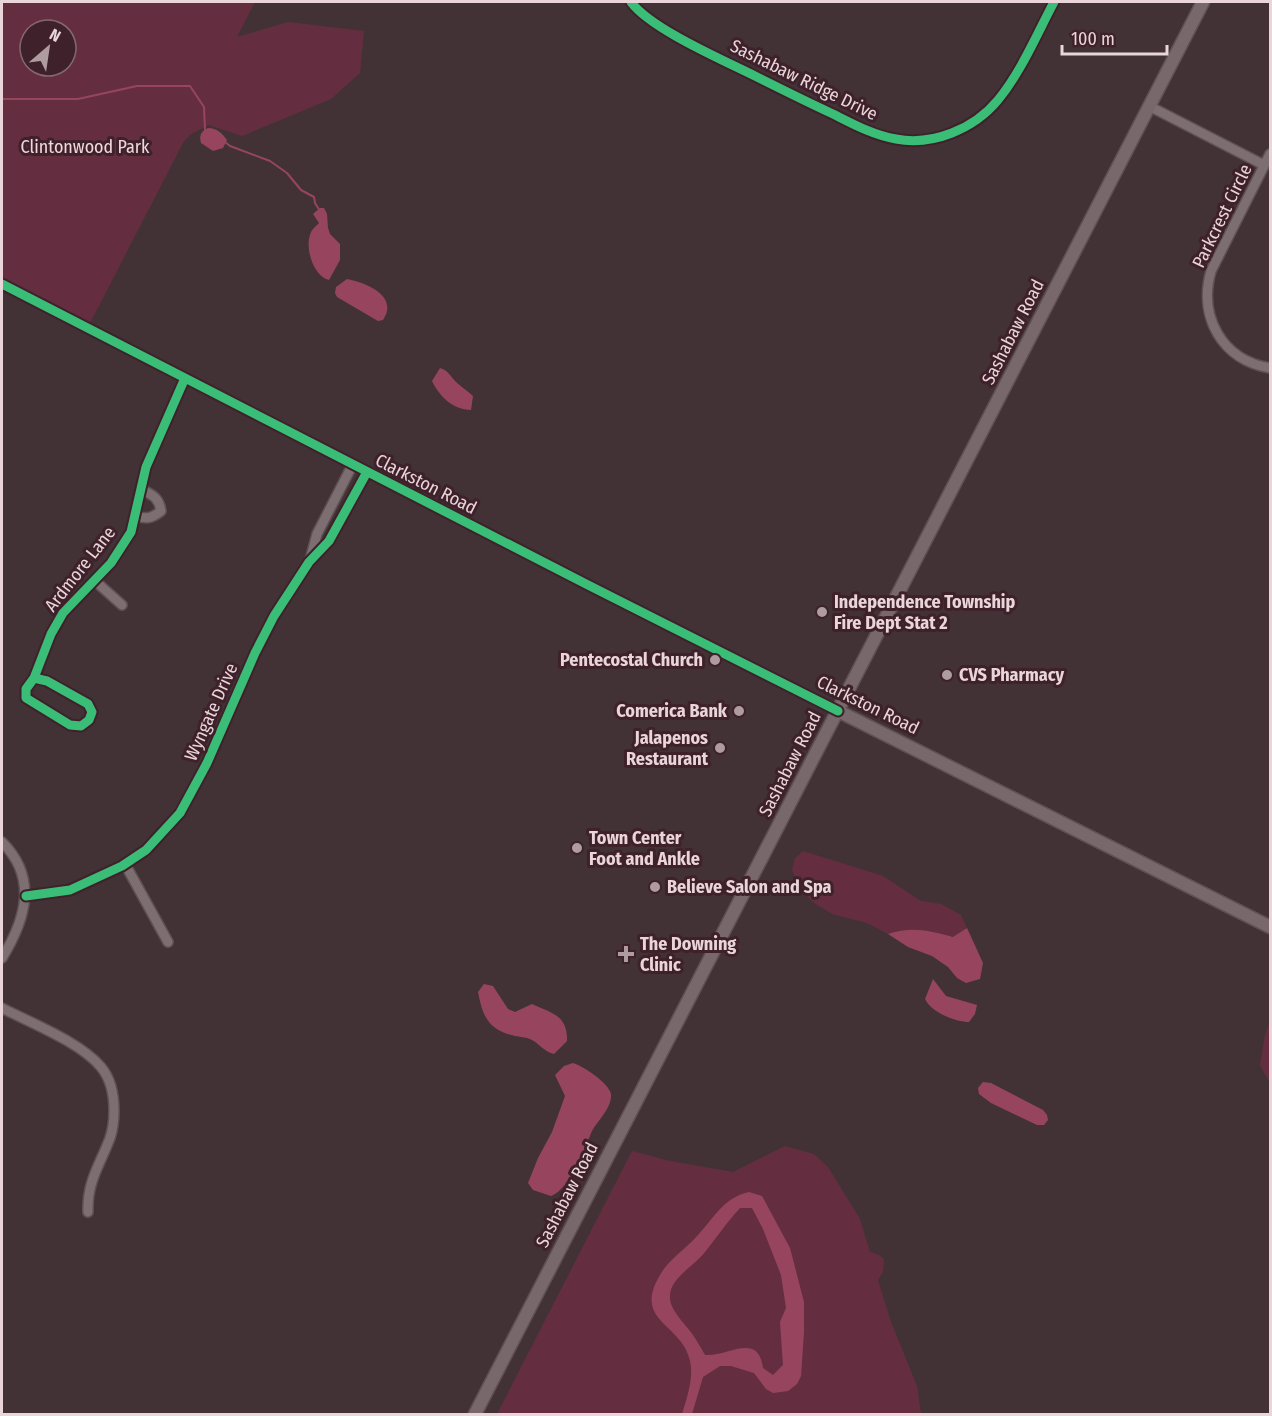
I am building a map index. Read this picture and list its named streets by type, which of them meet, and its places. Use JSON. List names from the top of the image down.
{
  "streets": {
    "main road": ["Sashabaw Road", "Clarkston Road"],
    "street": [
      "Sashabaw Ridge Drive",
      "Parkcrest Circle",
      "Ardmore Lane",
      "Wyngate Drive"
    ]
  },
  "crossings": [
    ["Sashabaw Road", "Clarkston Road"],
    ["Clarkston Road", "Ardmore Lane"],
    ["Clarkston Road", "Wyngate Drive"]
  ],
  "parks": ["Clintonwood Park"],
  "places": {
    "other": [
      "Independence Township Fire Dept Stat 2",
      "Pentecostal Church",
      "CVS Pharmacy",
      "Comerica Bank",
      "Jalapenos Restaurant",
      "Town Center Foot and Ankle",
      "Believe Salon and Spa"
    ],
    "health": ["The Downing Clinic"]
  },
  "scale_bar": "100 m",
  "north": "top right"
}
